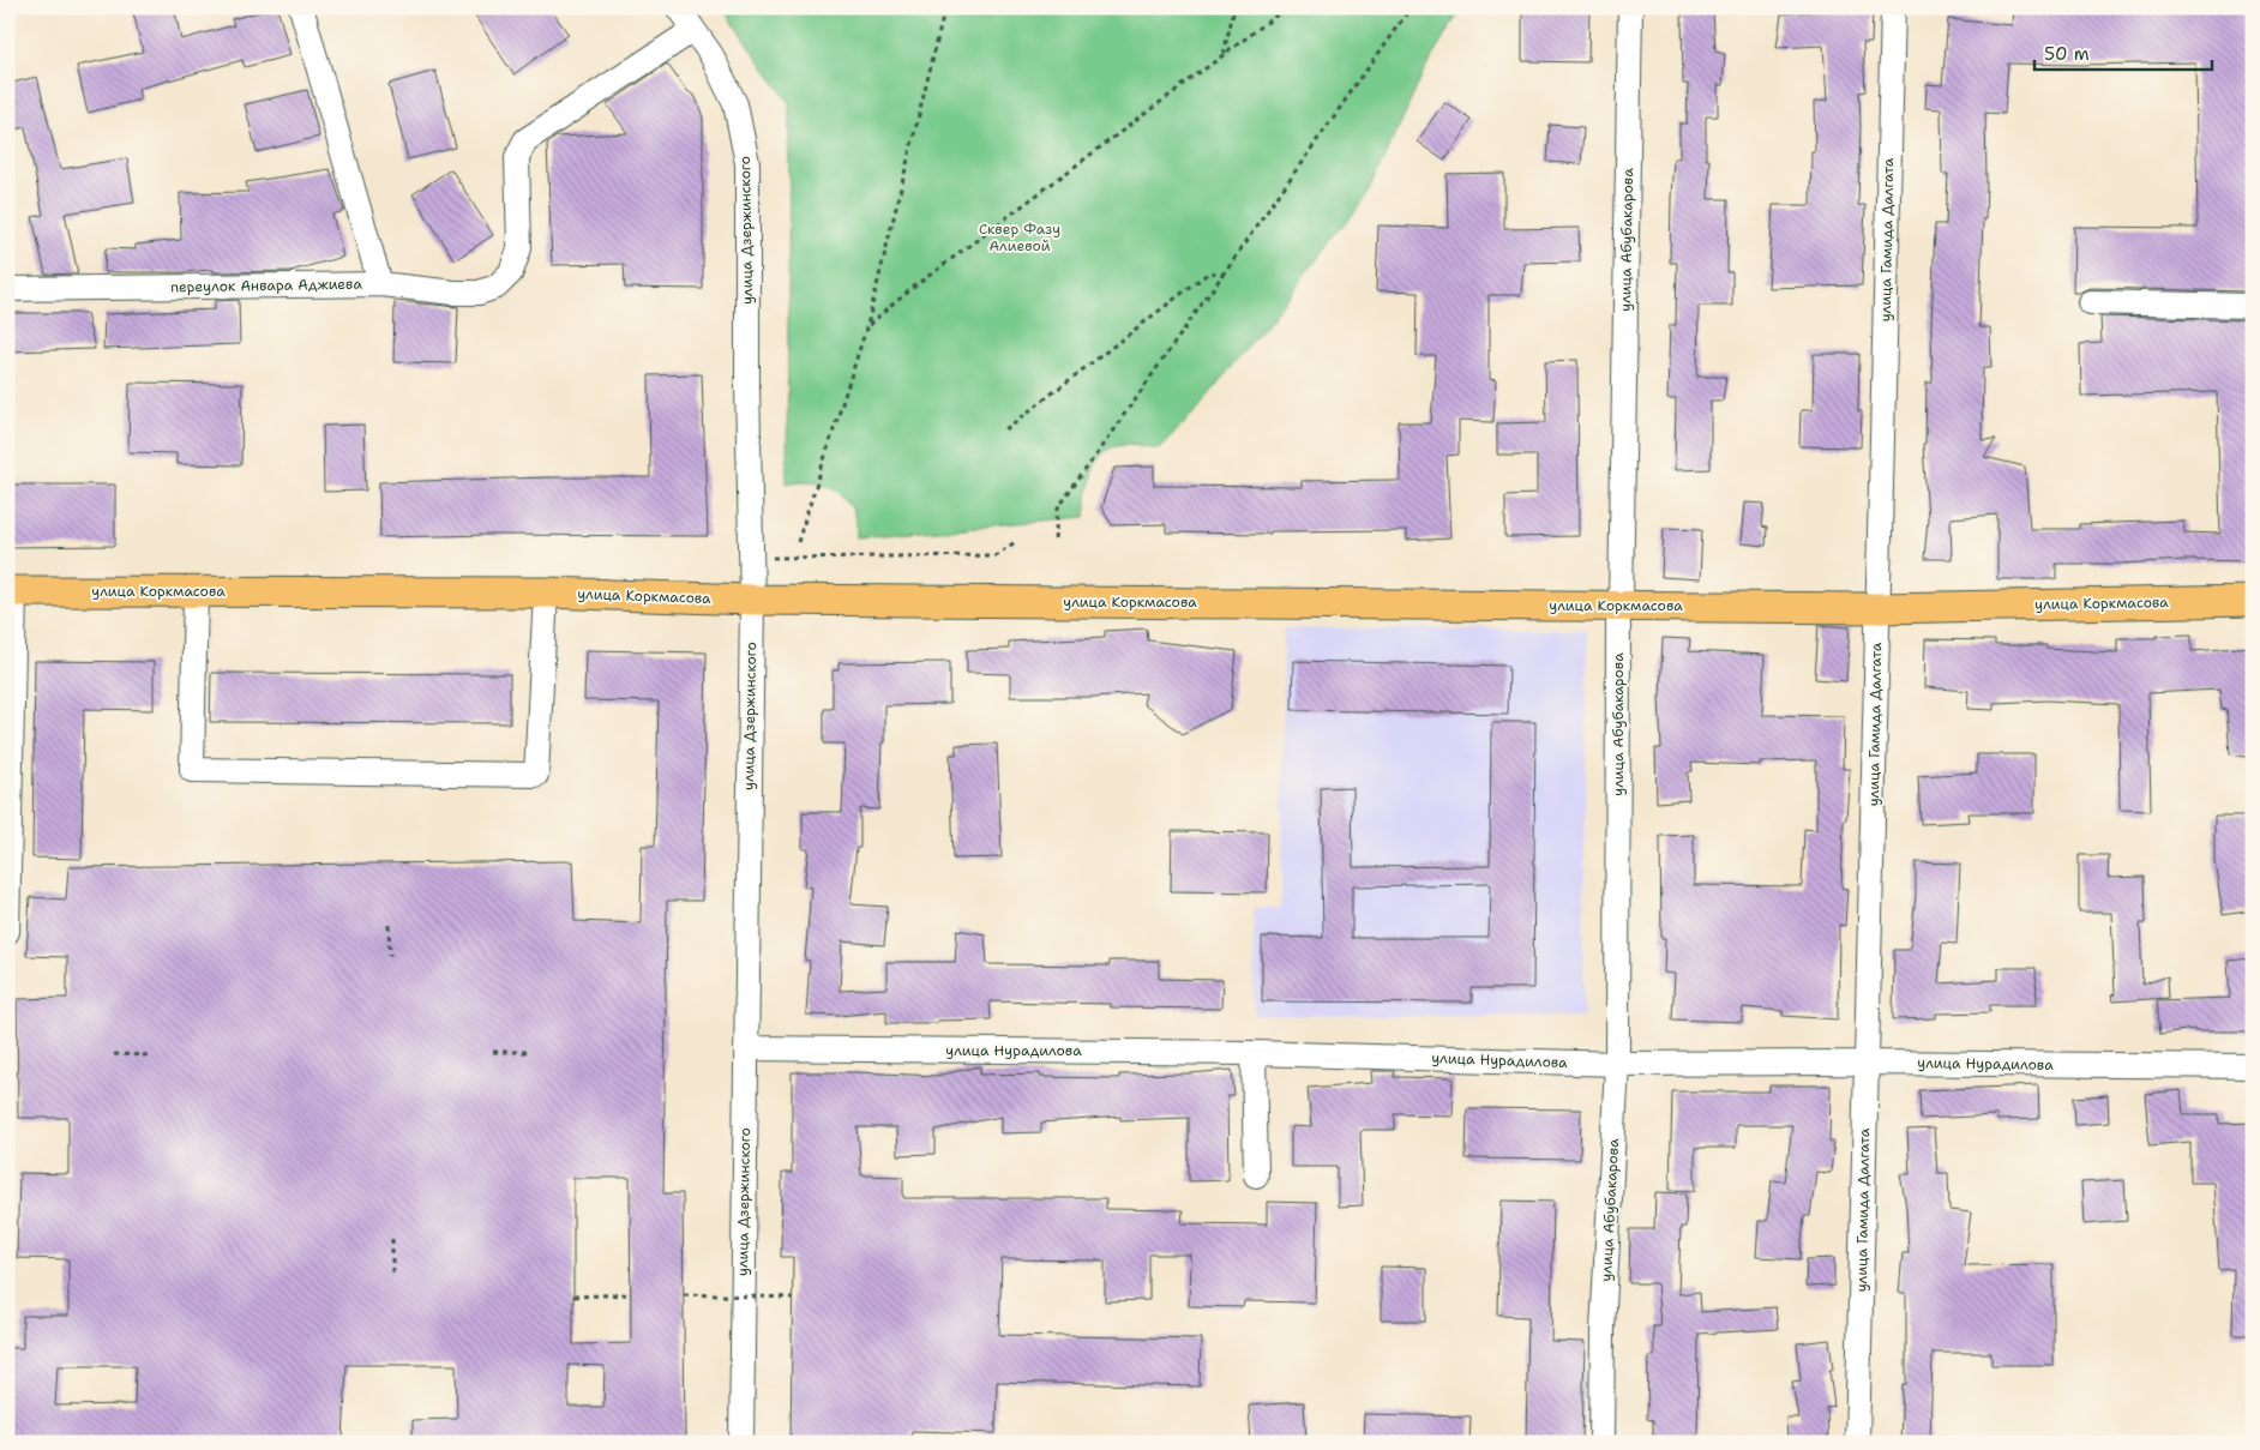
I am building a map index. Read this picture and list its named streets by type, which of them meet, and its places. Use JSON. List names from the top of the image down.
{
  "streets": {
    "main road": ["улица Коркмасова"],
    "street": [
      "улица Дзержинского",
      "улица Абубакарова",
      "улица Гамида Далгата",
      "переулок Анвара Аджиева",
      "улица Нурадилова"
    ]
  },
  "crossings": [
    ["улица Дзержинского", "улица Коркмасова"],
    ["улица Дзержинского", "улица Нурадилова"],
    ["улица Абубакарова", "улица Коркмасова"],
    ["улица Абубакарова", "улица Нурадилова"],
    ["улица Гамида Далгата", "улица Коркмасова"],
    ["улица Гамида Далгата", "улица Нурадилова"]
  ],
  "parks": ["Сквер Фазу Алиевой"],
  "scale_bar": "50 m"
}
